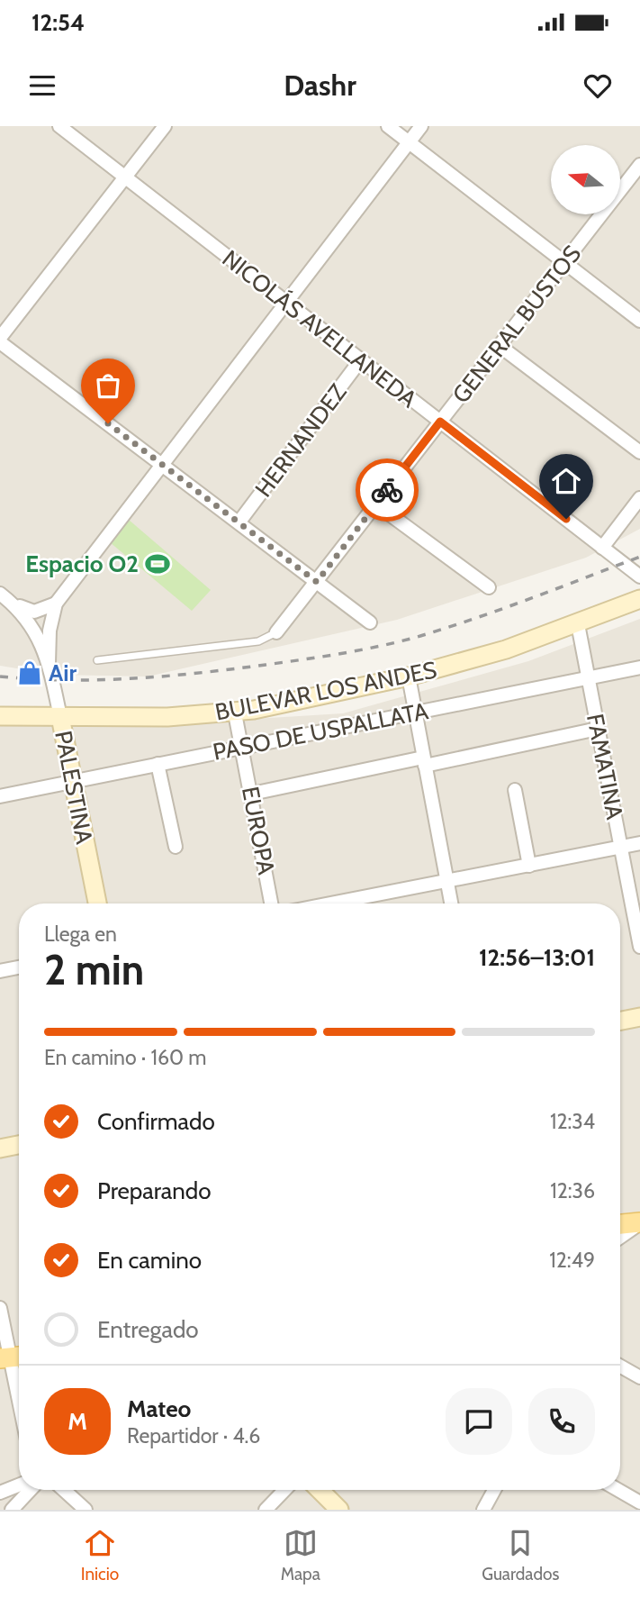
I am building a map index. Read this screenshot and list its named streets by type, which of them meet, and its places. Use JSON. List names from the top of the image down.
{
  "streets": {
    "main road": ["BULEVAR LOS ANDES", "PALESTINA"],
    "street": [
      "GENERAL BUSTOS",
      "NICOLÁS AVELLANEDA",
      "HERNANDEZ",
      "PASO DE USPALLATA",
      "FAMATINA",
      "EUROPA"
    ]
  },
  "crossings": [
    ["GENERAL BUSTOS", "NICOLÁS AVELLANEDA"],
    ["NICOLÁS AVELLANEDA", "HERNANDEZ"],
    ["BULEVAR LOS ANDES", "FAMATINA"],
    ["BULEVAR LOS ANDES", "PALESTINA"],
    ["BULEVAR LOS ANDES", "EUROPA"],
    ["PASO DE USPALLATA", "FAMATINA"],
    ["PASO DE USPALLATA", "PALESTINA"],
    ["PASO DE USPALLATA", "EUROPA"]
  ],
  "places": {
    "sports": ["Espacio O2"],
    "shop": ["Air"]
  },
  "north": "left",
  "page": {
    "status": "12:54",
    "header": "Dashr",
    "heading": ["2 min", "Llega en", "12:56–13:01"],
    "panel": ["Mateo", "Repartidor · 4.6"],
    "bar": "En camino · 160 m",
    "list": [
      ["Confirmado", "12:34"],
      ["Preparando", "12:36"],
      ["En camino", "12:49"],
      "Entregado"
    ],
    "round": "M",
    "tabs": ["Inicio", "Mapa", "Guardados"]
  }
}
